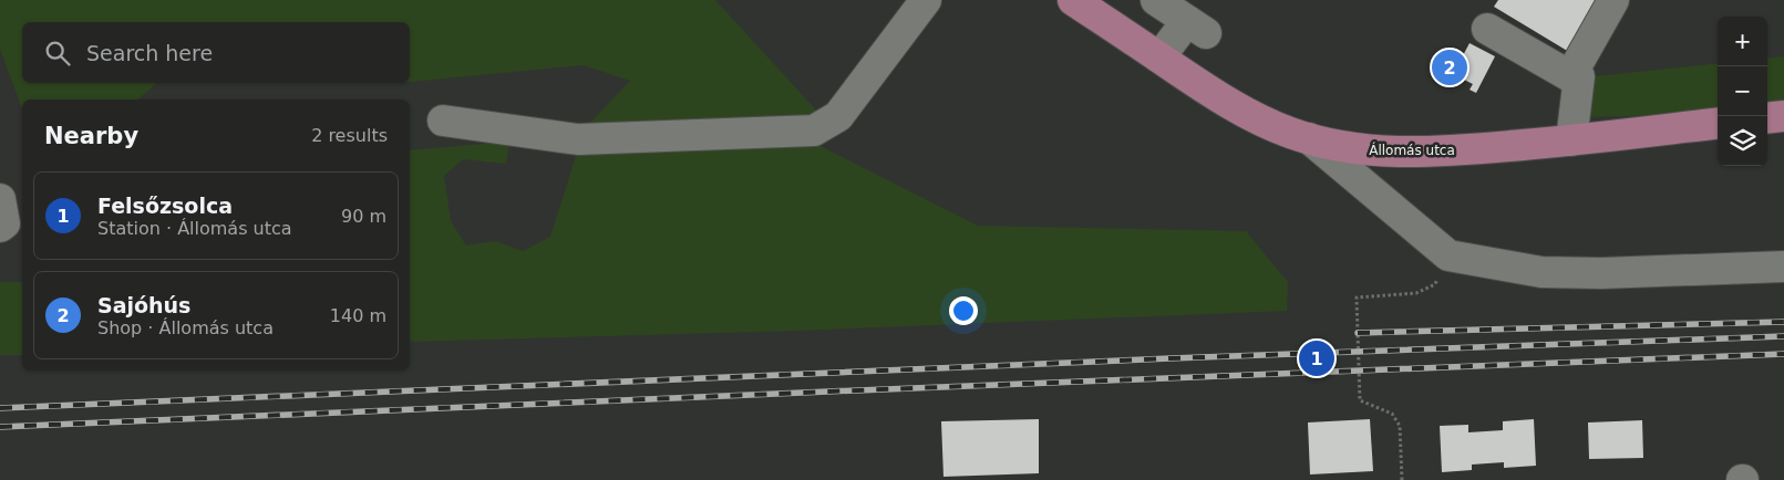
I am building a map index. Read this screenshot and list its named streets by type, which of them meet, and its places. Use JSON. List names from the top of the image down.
{
  "streets": {
    "main road": ["Állomás utca"]
  },
  "page": {
    "map_buttons": ["+", "−"],
    "search": "Search here",
    "pins": ["2", "1"],
    "heading": ["Nearby", "2 results"],
    "list": [
      {
        "mark": "1",
        "name": "Felsőzsolca",
        "note": "Station · Állomás utca",
        "value": "90 m"
      },
      {
        "mark": "2",
        "name": "Sajóhús",
        "note": "Shop · Állomás utca",
        "value": "140 m"
      }
    ]
  }
}
